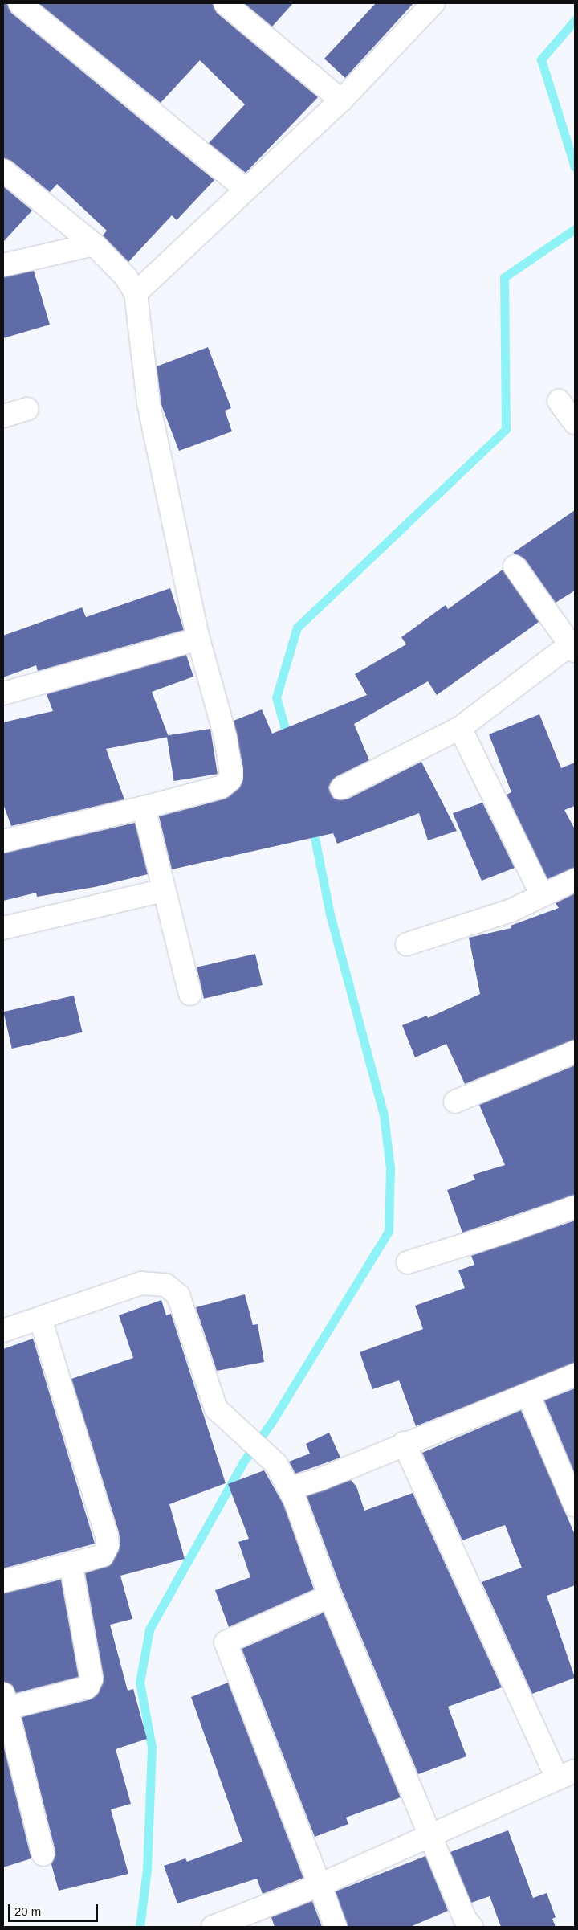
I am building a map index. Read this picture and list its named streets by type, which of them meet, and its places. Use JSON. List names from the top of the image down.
{
  "scale_bar": "20 m"
}
